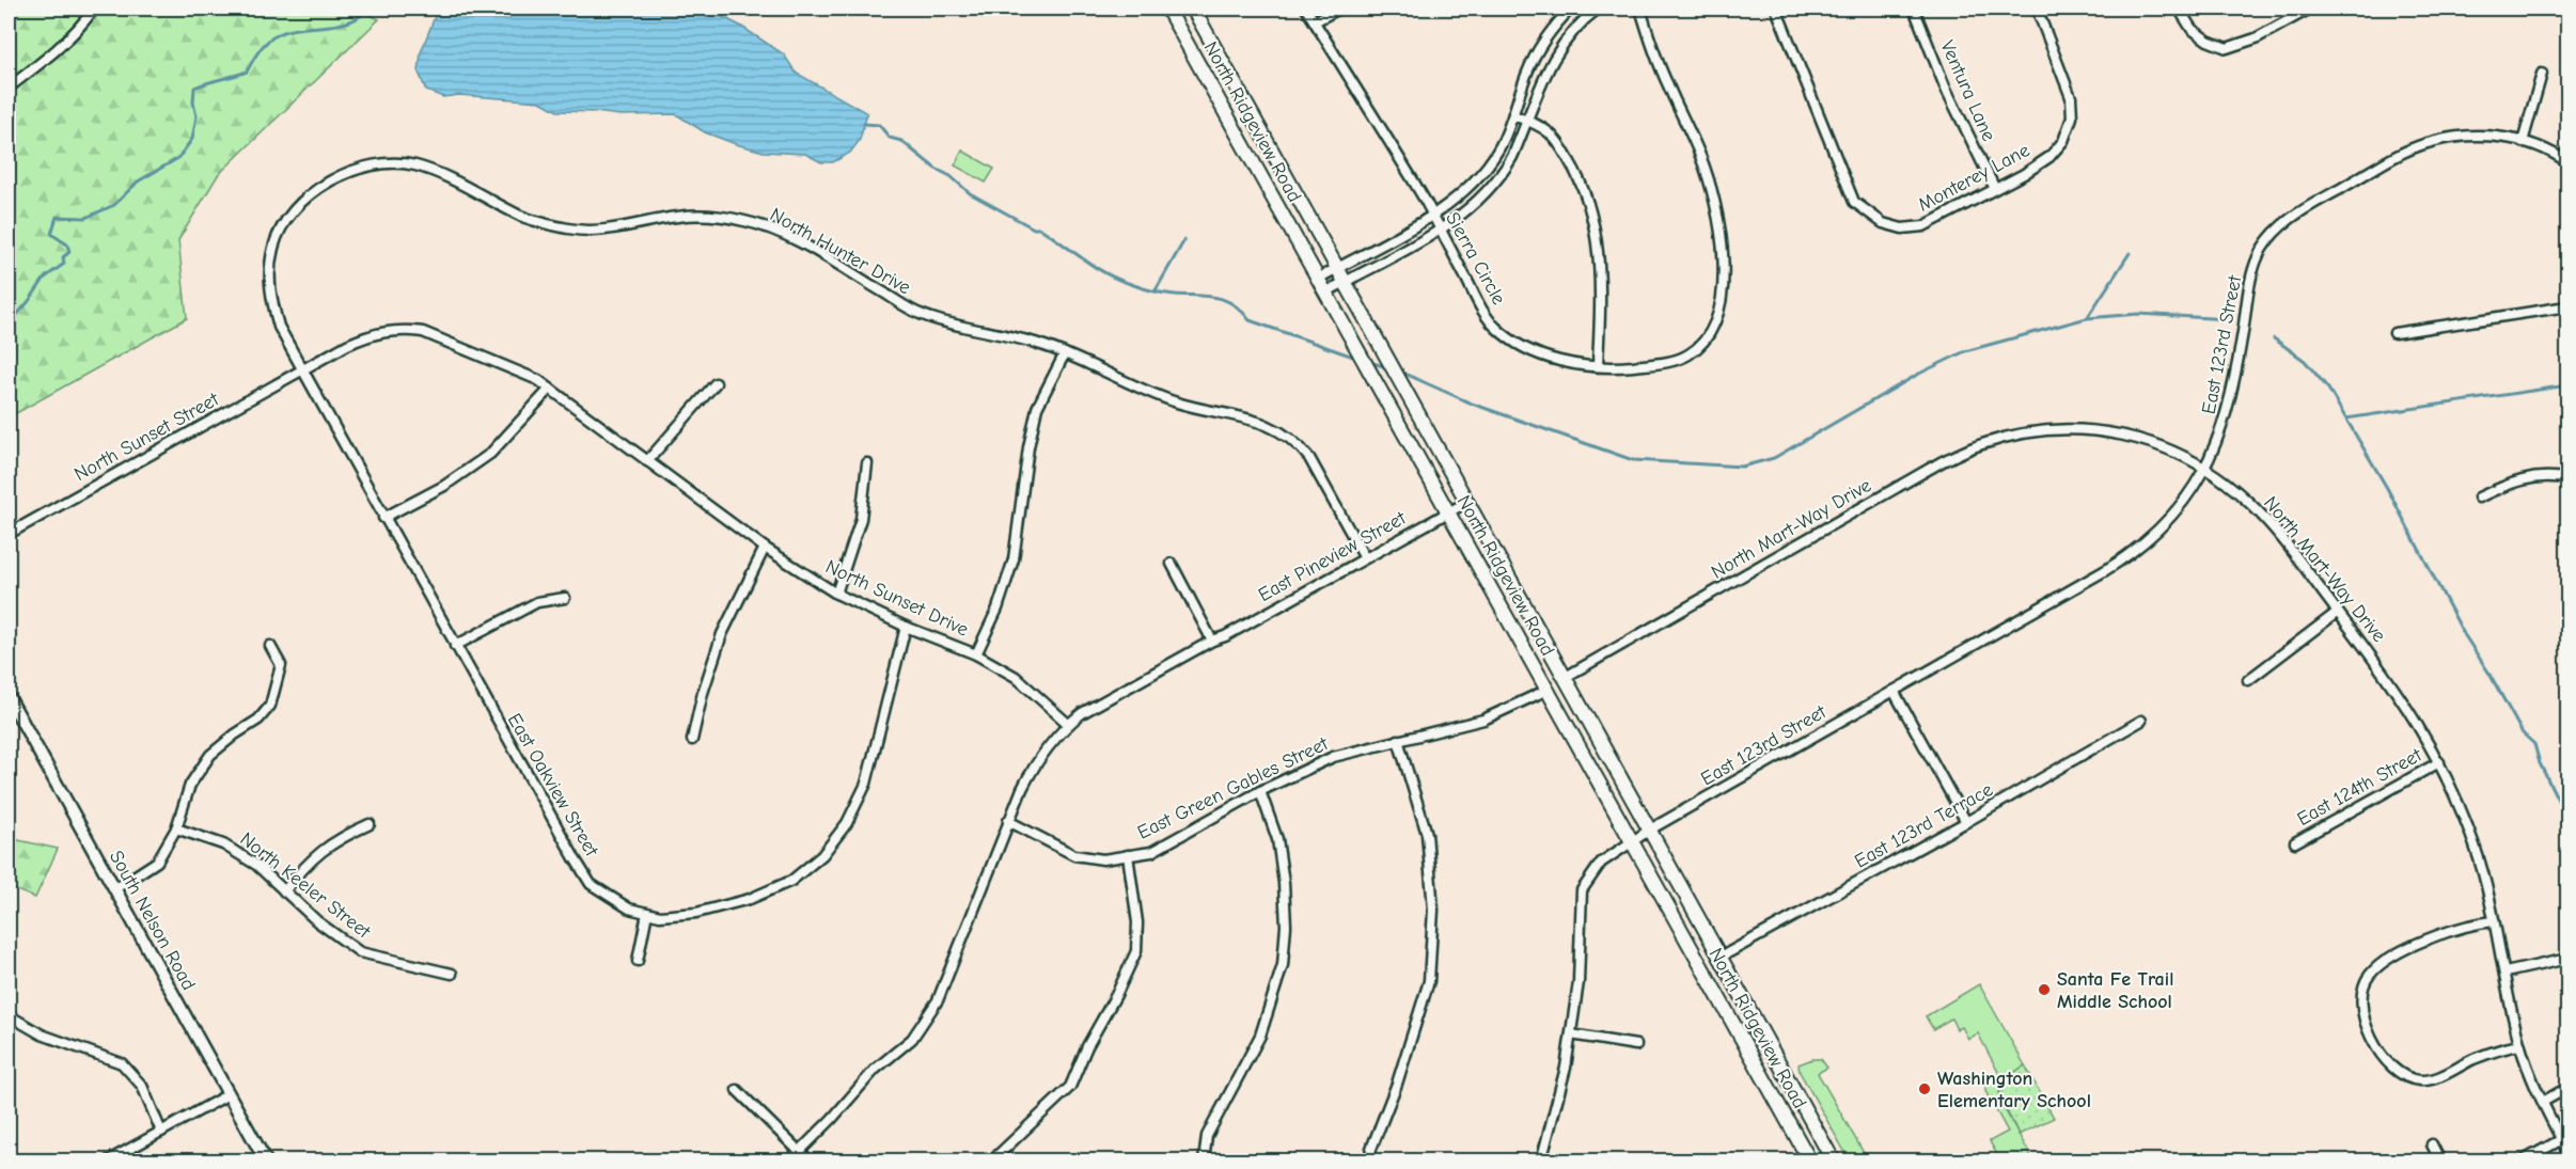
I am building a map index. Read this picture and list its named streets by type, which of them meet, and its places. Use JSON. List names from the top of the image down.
{
  "streets": {
    "main road": ["North Ridgeview Road"],
    "street": [
      "Ventura Lane",
      "Monterey Lane",
      "North Hunter Drive",
      "Sierra Circle",
      "East 123rd Street",
      "North Sunset Street",
      "North Mart-Way Drive",
      "East Pineview Street",
      "North Sunset Drive",
      "East Oakview Street",
      "East 124th Street",
      "East Green Gables Street",
      "East 123rd Terrace",
      "North Keeler Street",
      "South Nelson Road"
    ]
  },
  "crossings": [
    ["Ventura Lane", "Monterey Lane"],
    ["North Ridgeview Road", "East 123rd Street"],
    ["North Ridgeview Road", "North Mart-Way Drive"],
    ["North Ridgeview Road", "East Pineview Street"],
    ["North Ridgeview Road", "East Green Gables Street"],
    ["North Ridgeview Road", "East 123rd Terrace"],
    ["North Hunter Drive", "North Sunset Street"],
    ["North Hunter Drive", "East Pineview Street"],
    ["North Hunter Drive", "North Sunset Drive"],
    ["North Hunter Drive", "East Oakview Street"],
    ["East 123rd Street", "North Mart-Way Drive"],
    ["North Sunset Street", "North Sunset Drive"],
    ["North Sunset Street", "East Oakview Street"],
    ["North Mart-Way Drive", "East 124th Street"],
    ["East Pineview Street", "North Sunset Drive"],
    ["East Pineview Street", "East Green Gables Street"],
    ["North Sunset Drive", "East Oakview Street"]
  ],
  "places": ["Santa Fe Trail Middle School", "Washington Elementary School"]
}
